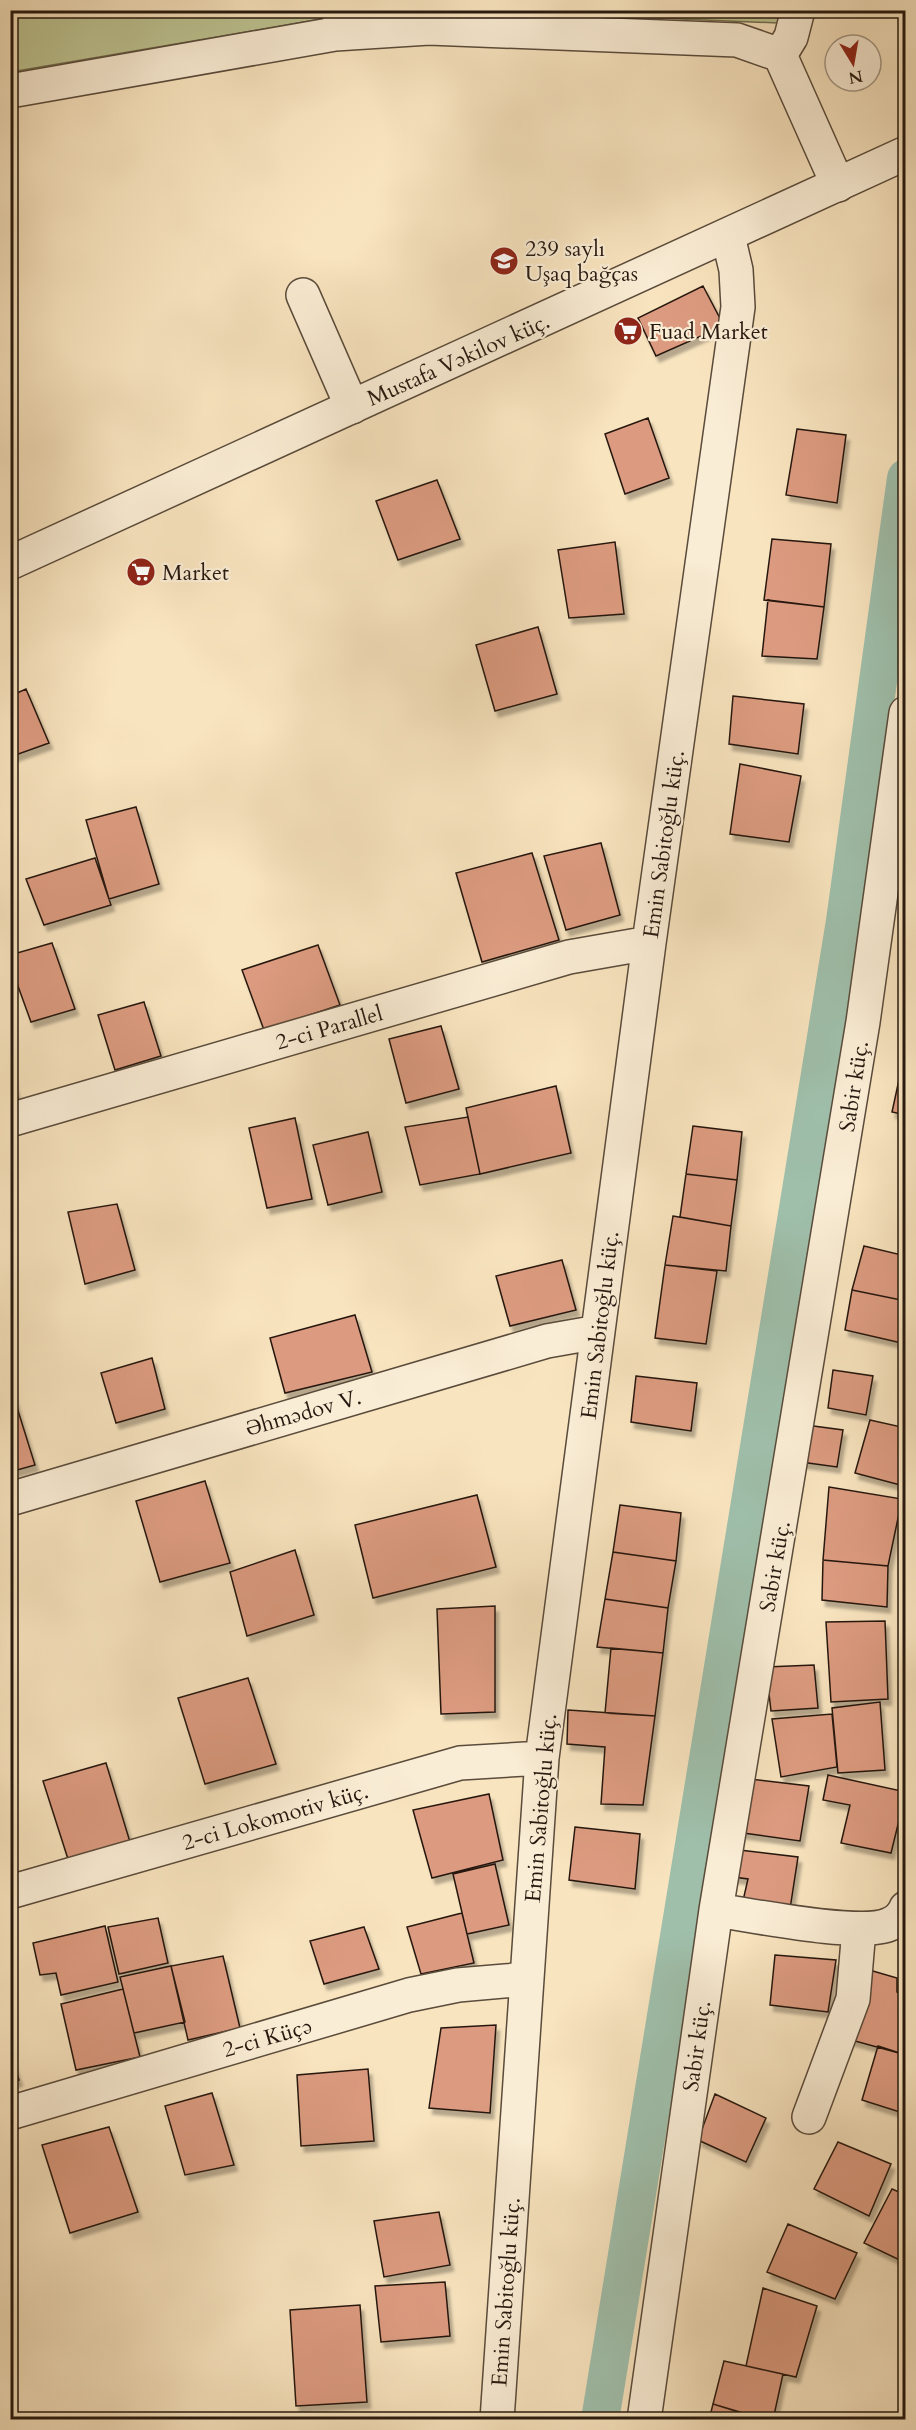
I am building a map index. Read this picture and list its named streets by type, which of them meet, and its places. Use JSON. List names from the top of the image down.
{
  "streets": {
    "street": [
      "Mustafa Vəkilov küç.",
      "Emin Sabitoğlu küç.",
      "2-ci Parallel",
      "Sabir küç.",
      "Əhmədov V.",
      "2-ci Lokomotiv küç.",
      "2-ci Küçə"
    ]
  },
  "crossings": [
    ["Mustafa Vəkilov küç.", "Emin Sabitoğlu küç."],
    ["Emin Sabitoğlu küç.", "2-ci Parallel"],
    ["Emin Sabitoğlu küç.", "Əhmədov V."],
    ["Emin Sabitoğlu küç.", "2-ci Lokomotiv küç."],
    ["Emin Sabitoğlu küç.", "2-ci Küçə"]
  ],
  "places": {
    "school or university": ["239 saylı Uşaq bağças"],
    "supermarket": ["Fuad Market", "Market"]
  },
  "north": "bottom"
}
